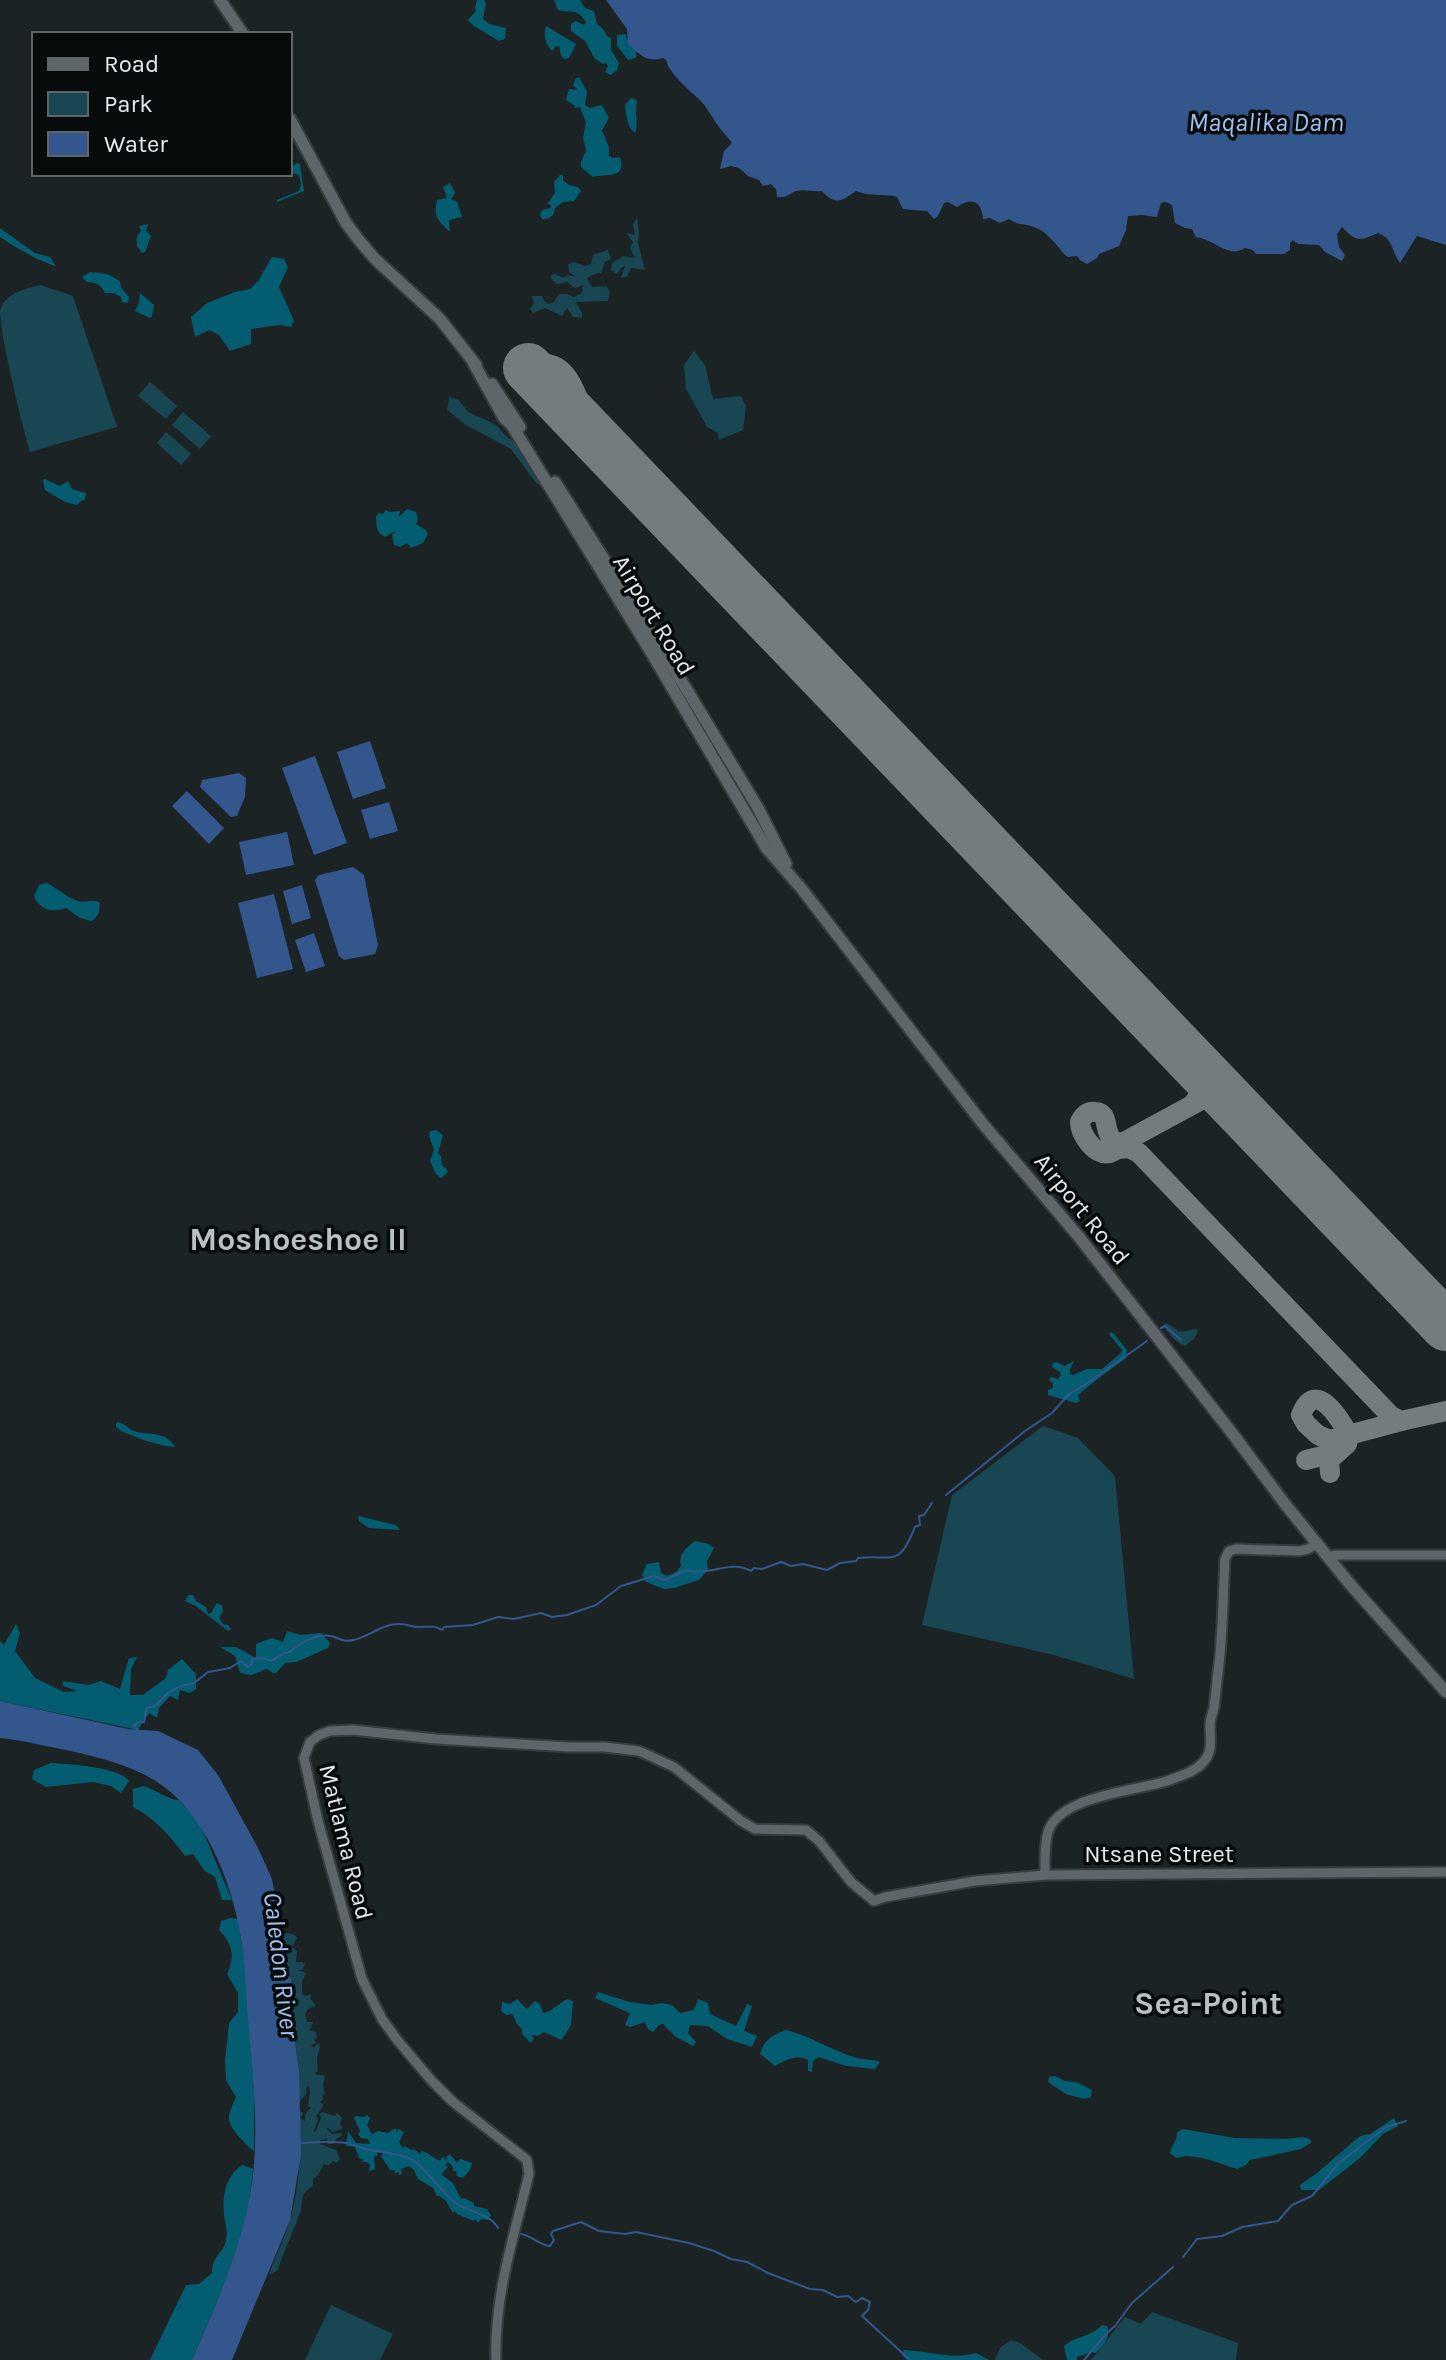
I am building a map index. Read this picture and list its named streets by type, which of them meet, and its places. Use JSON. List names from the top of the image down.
{
  "streets": {
    "main road": ["Airport Road"],
    "street": ["Matlama Road", "Ntsane Street"]
  },
  "crossings": [
    ["Matlama Road", "Ntsane Street"]
  ],
  "districts": ["Moshoeshoe II", "Sea-Point"],
  "water": ["Maqalika Dam", "Caledon River"],
  "legend": ["Road", "Park", "Water"]
}
